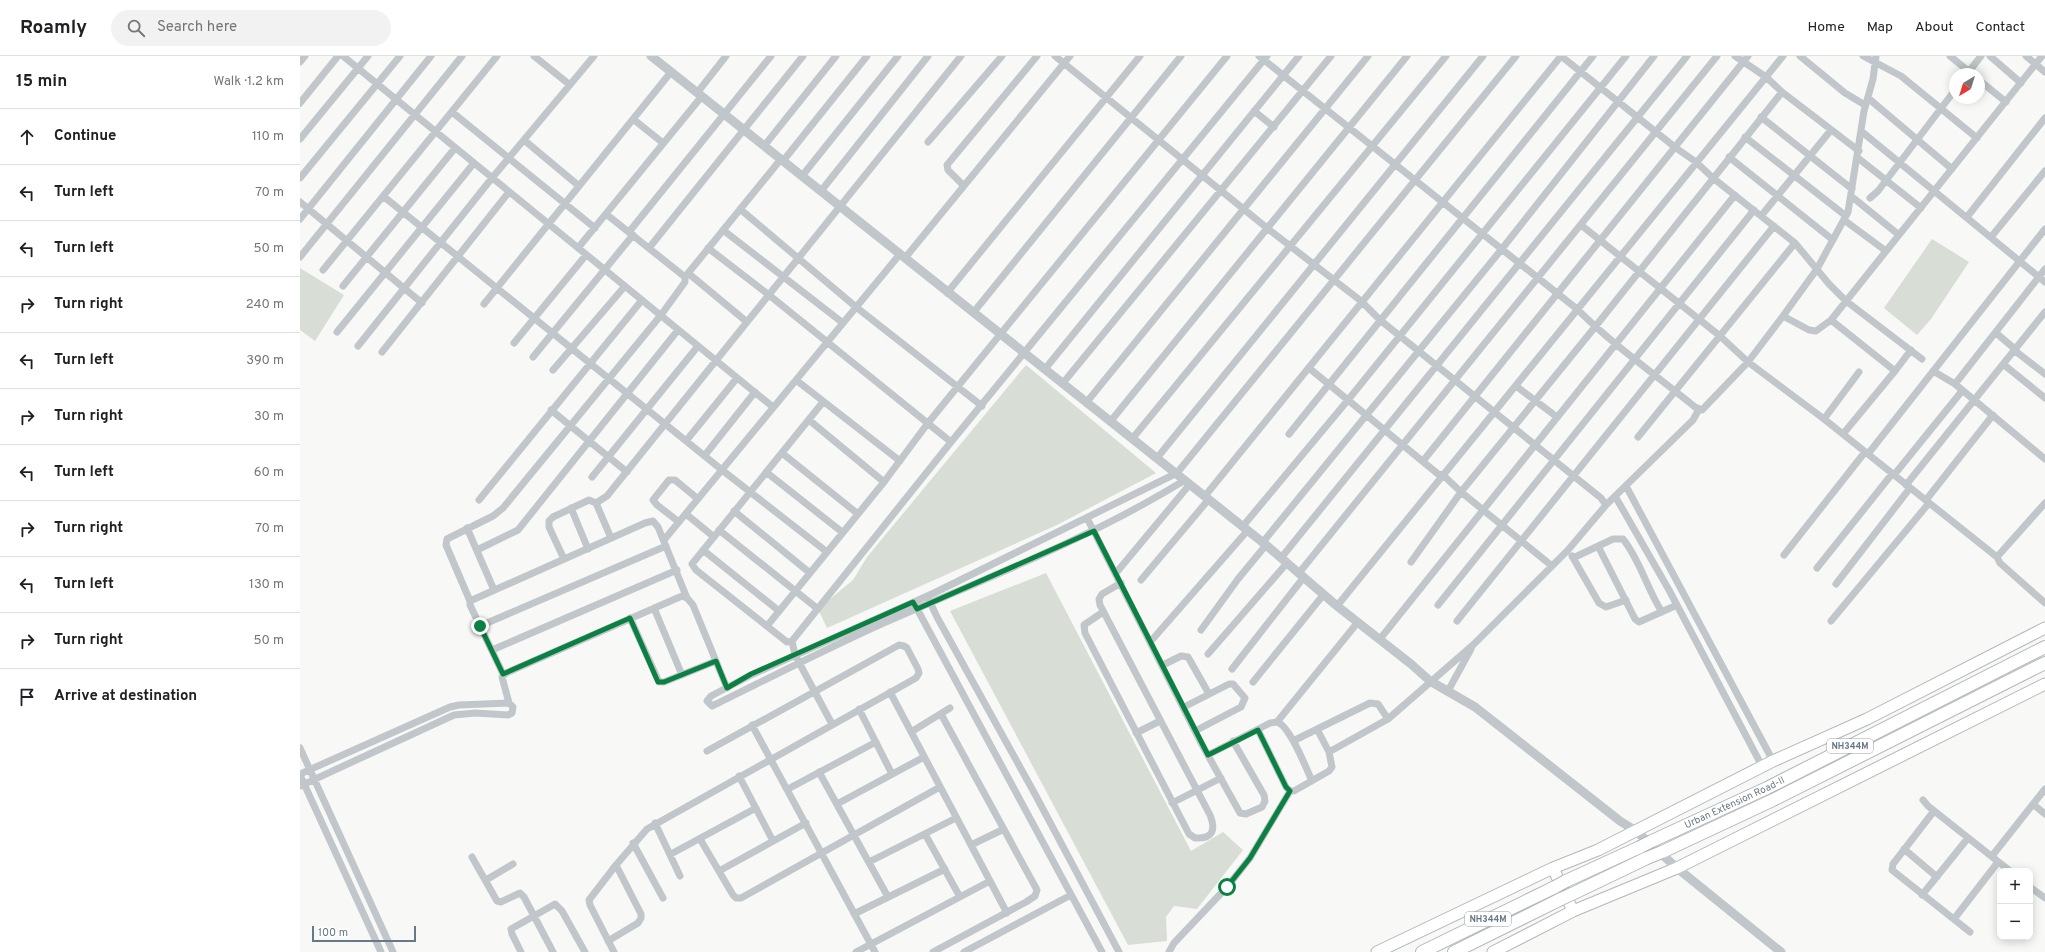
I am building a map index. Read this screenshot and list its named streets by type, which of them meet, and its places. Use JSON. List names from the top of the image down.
{
  "streets": {
    "highway": ["NH344M", "Urban Extension Road-II"]
  },
  "scale_bar": "100 m",
  "north": "bottom left",
  "page": {
    "header": "Roamly",
    "search": "Search here",
    "nav": [
      "Home",
      "Map",
      "About",
      "Contact"
    ],
    "heading": ["15 min", "Walk · 1.2 km"],
    "list": [
      ["Continue", "110 m"],
      ["Turn left", "70 m"],
      ["Turn left", "50 m"],
      ["Turn right", "240 m"],
      ["Turn left", "390 m"],
      ["Turn right", "30 m"],
      ["Turn left", "60 m"],
      ["Turn right", "70 m"],
      ["Turn left", "130 m"],
      ["Turn right", "50 m"],
      "Arrive at destination"
    ],
    "map_buttons": ["+", "−"],
    "scale": "100 m"
  }
}
